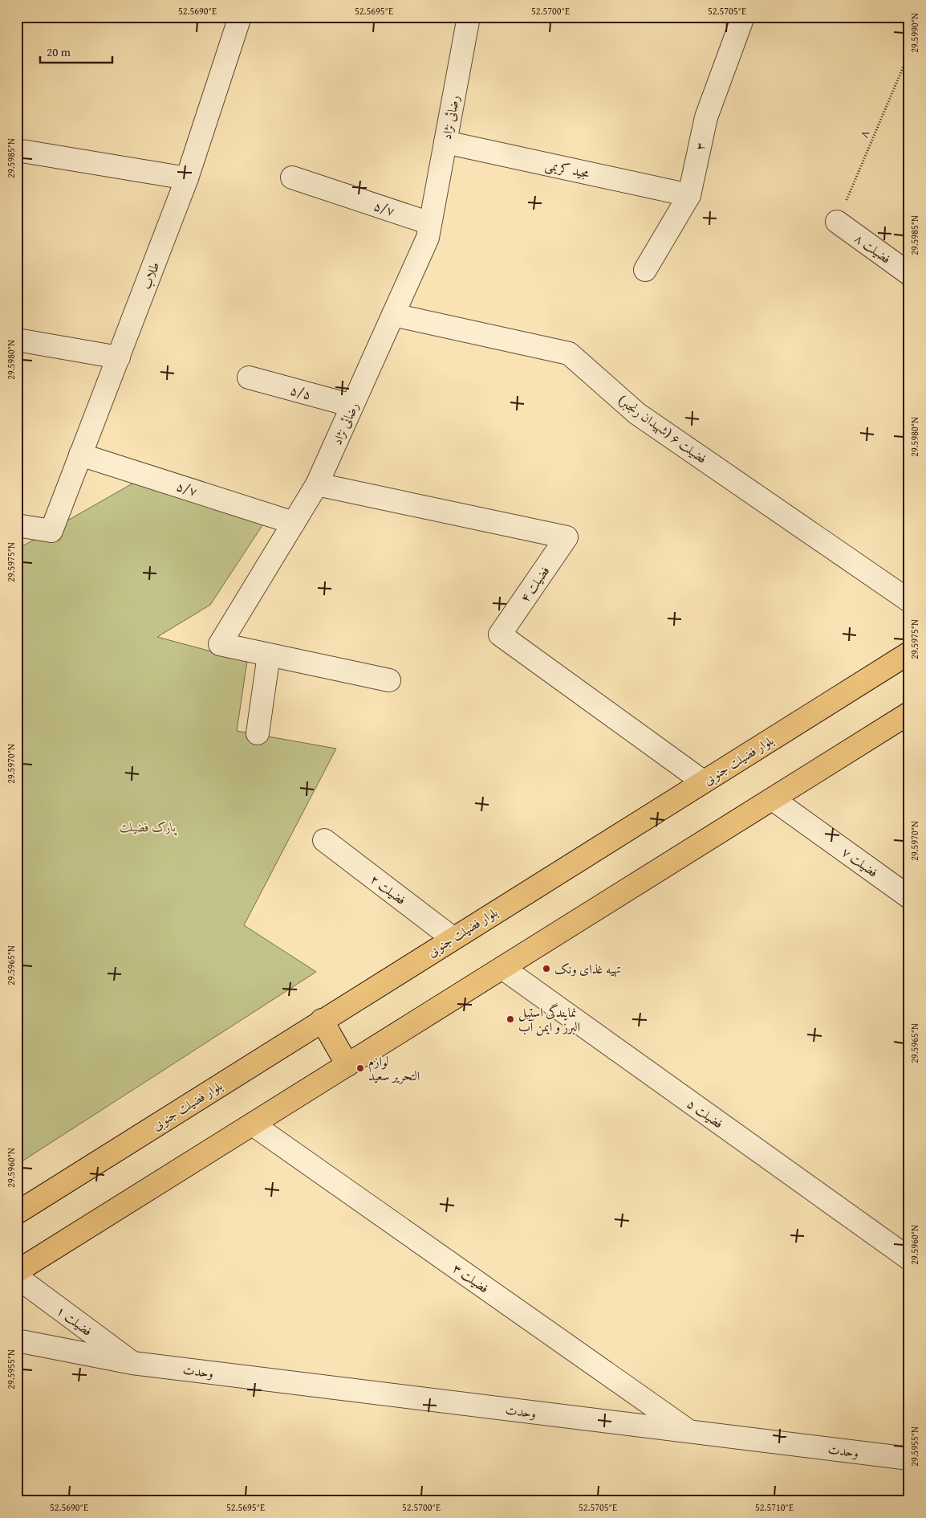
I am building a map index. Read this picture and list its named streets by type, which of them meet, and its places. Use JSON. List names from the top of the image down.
{
  "streets": {
    "main road": ["بلوار فضیلت جنوبی"],
    "street": [
      "رضائی نژاد",
      "۳",
      "مجید کریمی",
      "۵/۷",
      "فضیلت ۸",
      "طلاب",
      "۵/۵",
      "فضیلت ۶ (شهیدان رنجبر)",
      "فضیلت ۴",
      "فضیلت ۷",
      "فضیلت ۲",
      "فضیلت ۵",
      "فضیلت ۳",
      "فضیلت ۱",
      "وحدت"
    ],
    "path": ["۸"]
  },
  "crossings": [
    ["رضائی نژاد", "مجید کریمی"],
    ["رضائی نژاد", "۵/۷"],
    ["رضائی نژاد", "۵/۵"],
    ["رضائی نژاد", "فضیلت ۶ (شهیدان رنجبر)"],
    ["رضائی نژاد", "فضیلت ۴"],
    ["۸", "فضیلت ۸"],
    ["۳", "مجید کریمی"],
    ["۵/۷", "طلاب"],
    ["فضیلت ۴", "بلوار فضیلت جنوبی"],
    ["بلوار فضیلت جنوبی", "فضیلت ۲"],
    ["فضیلت ۳", "وحدت"],
    ["فضیلت ۱", "وحدت"]
  ],
  "parks": ["پارک فضیلت"],
  "places": ["تهیه غذای ونک", "نمایندگی استيل البرز و ایمن آب", "لوازم التحریر سعید"],
  "scale_bar": "20 m",
  "coordinates": [
    "52.5690°E",
    "52.5695°E",
    "52.5700°E",
    "52.5705°E",
    "29.5990°N",
    "29.5985°N",
    "29.5980°N",
    "29.5975°N",
    "29.5970°N",
    "29.5965°N",
    "29.5960°N",
    "29.5955°N",
    "52.5710°E"
  ]
}
